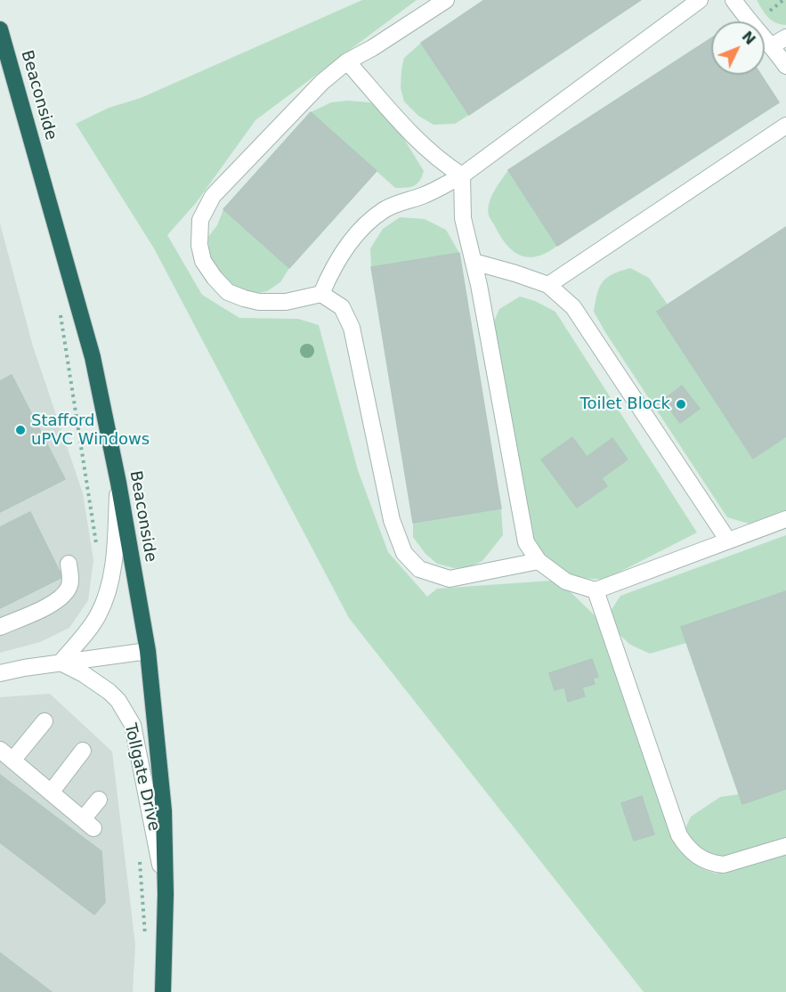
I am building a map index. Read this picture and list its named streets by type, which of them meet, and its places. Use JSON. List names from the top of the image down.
{
  "streets": {
    "highway": ["Beaconside"],
    "street": ["Tollgate Drive"]
  },
  "crossings": [
    ["Beaconside", "Tollgate Drive"]
  ],
  "places": ["Toilet Block", "Stafford uPVC Windows"],
  "north": "top right"
}
